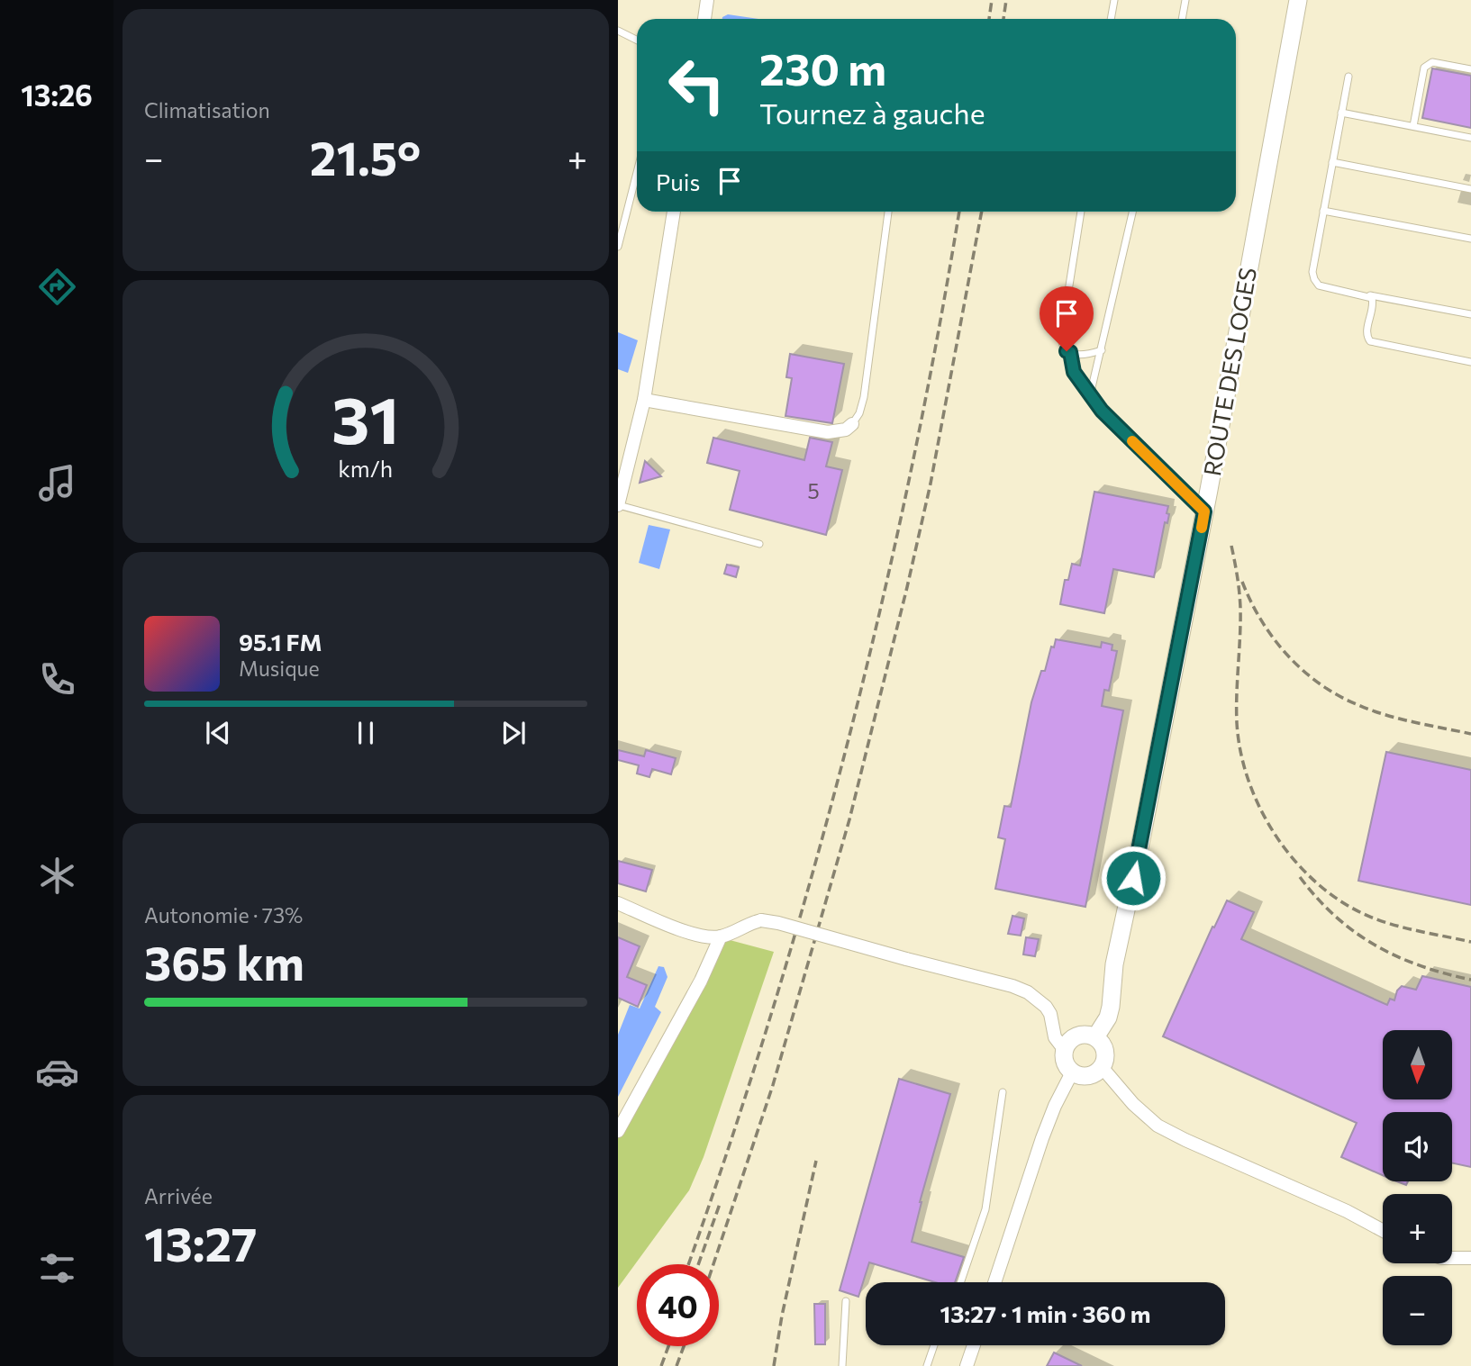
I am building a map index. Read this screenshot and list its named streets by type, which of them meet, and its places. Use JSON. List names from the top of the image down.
{
  "streets": {
    "street": ["ROUTE DES LOGES"]
  },
  "house_numbers": ["5"],
  "north": "bottom",
  "page": {
    "tabs": "13:26",
    "tile": [
      "Climatisation",
      ["Autonomie · 73%", "365 km"],
      ["Arrivée", "13:27"]
    ],
    "turn": ["230 m", "Tournez à gauche"],
    "heat": ["−", "21.5°", "+"],
    "then": "Puis",
    "song": ["95.1 FM", "Musique"],
    "map_buttons": ["+", "−"],
    "limit": "40",
    "trip": "13:27 · 1 min · 360 m",
    "gauge": ["31", "km/h"]
  }
}
